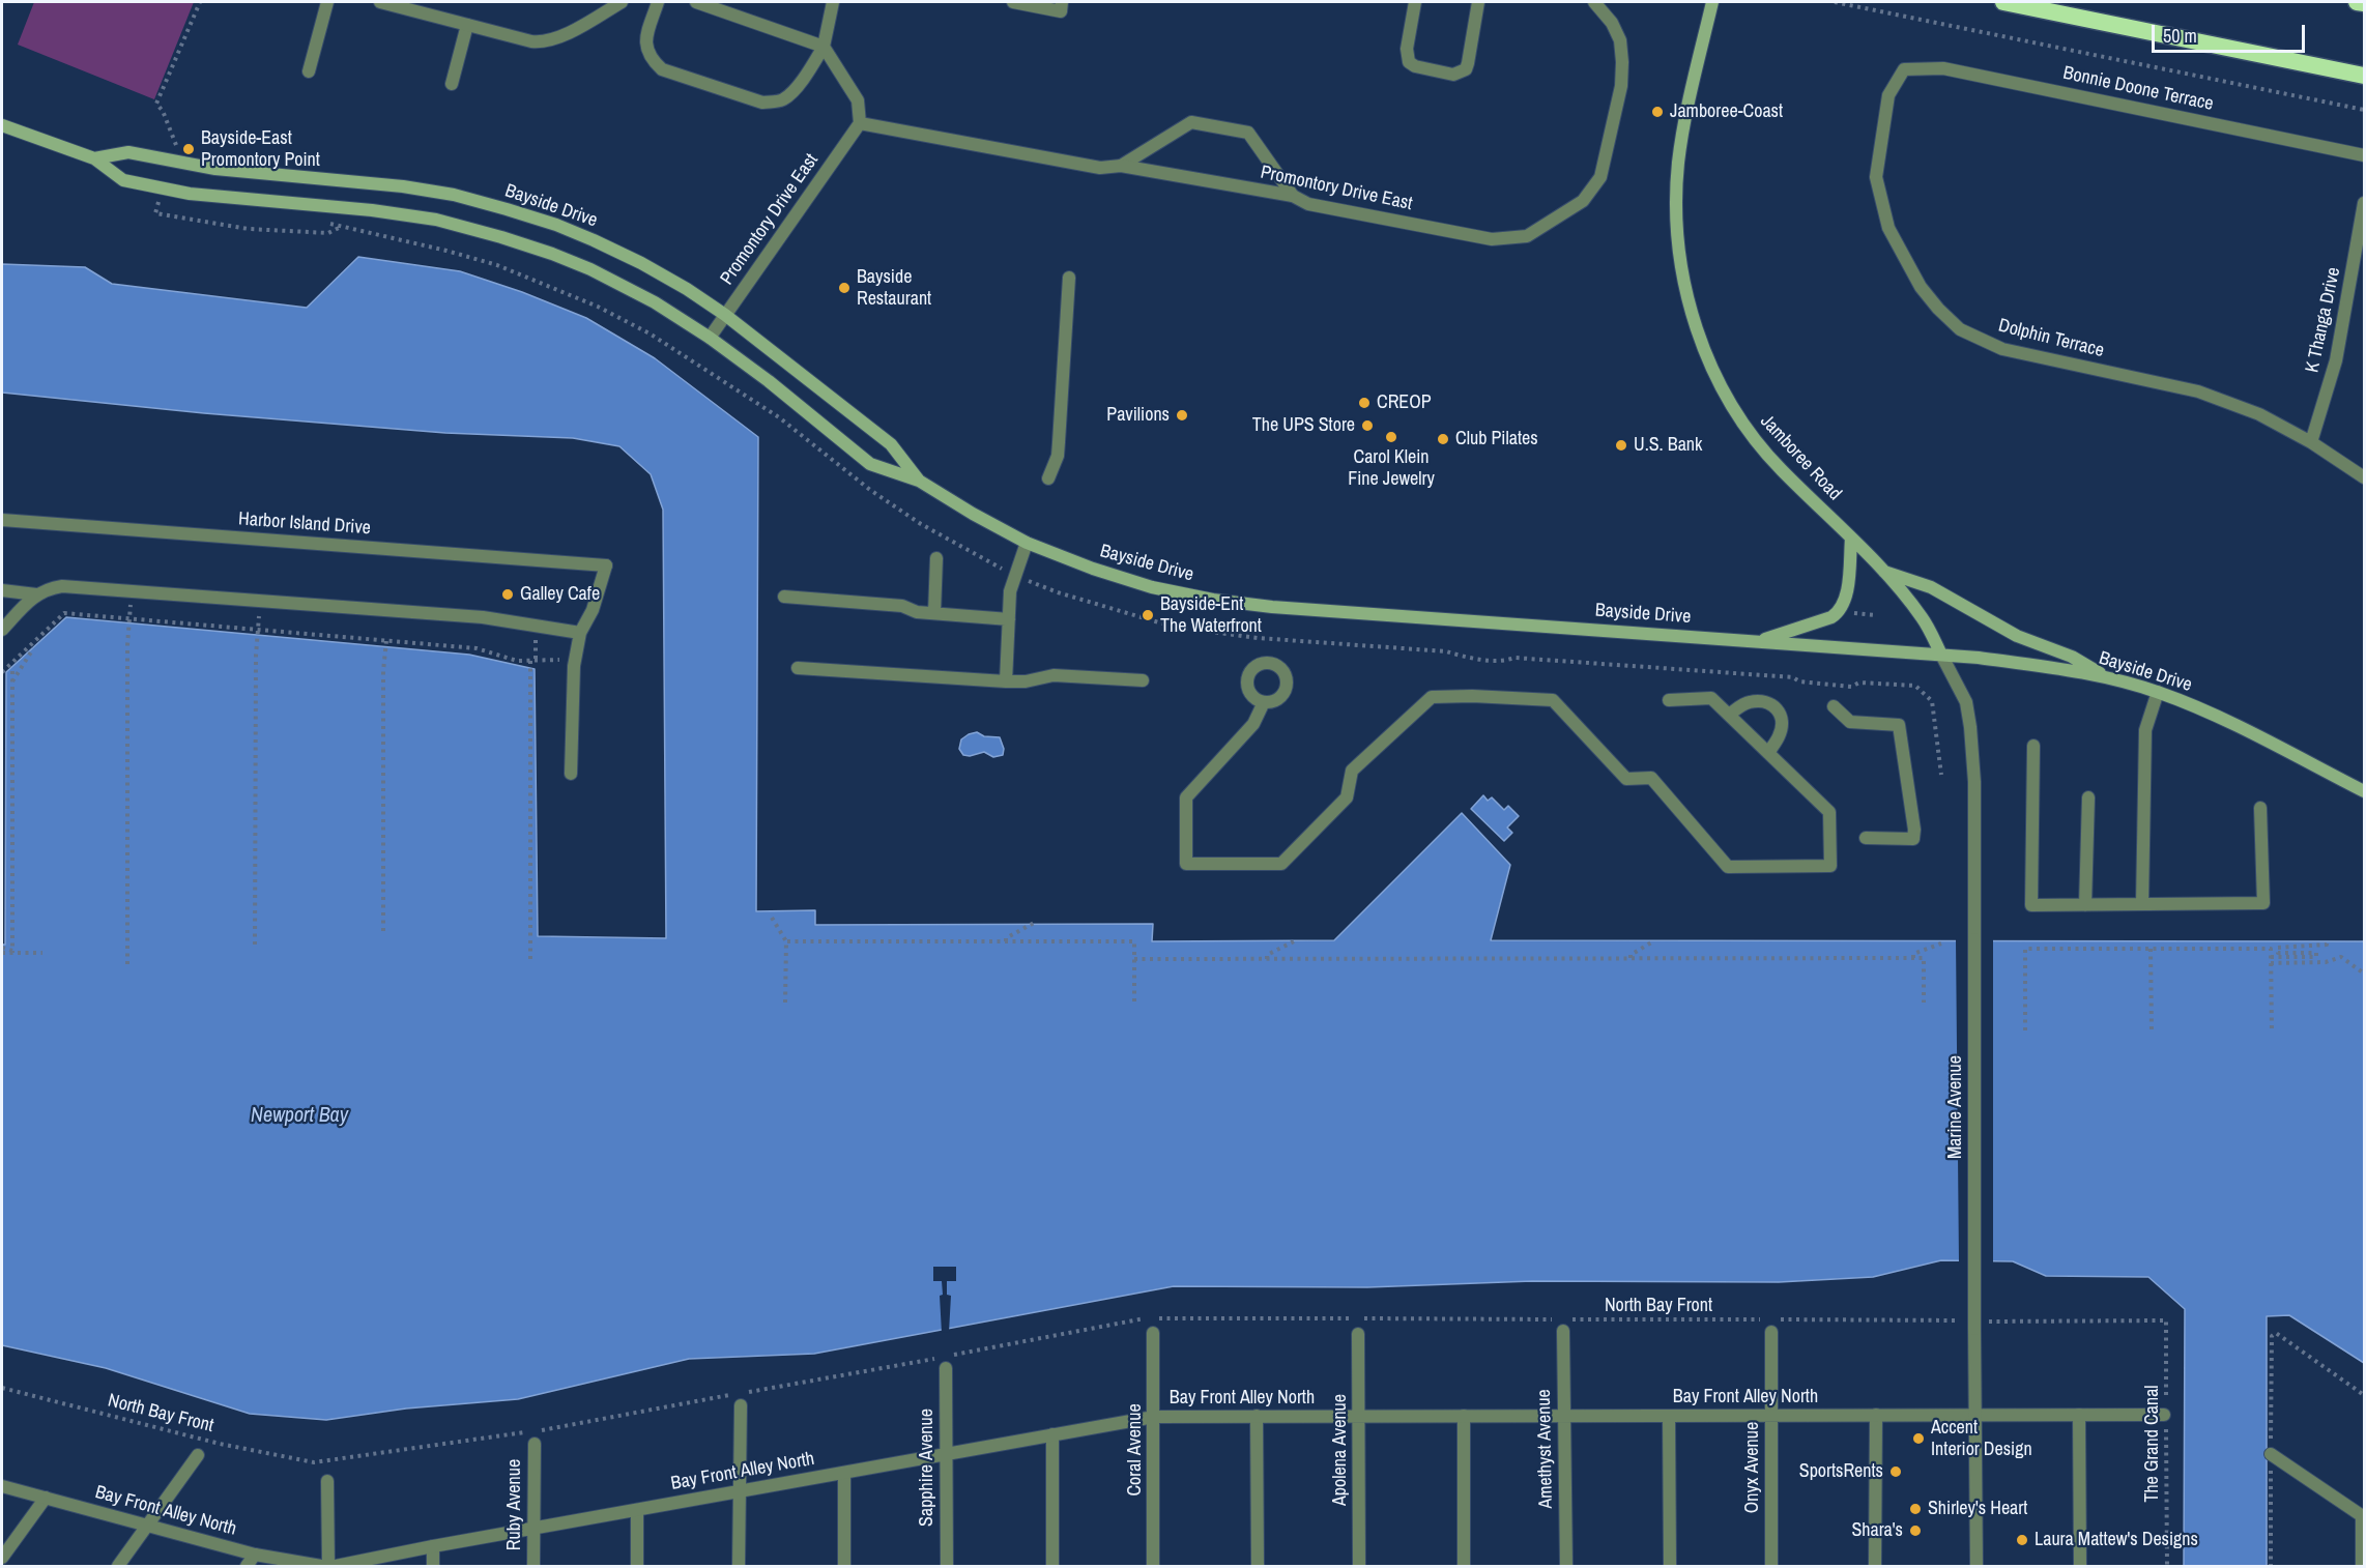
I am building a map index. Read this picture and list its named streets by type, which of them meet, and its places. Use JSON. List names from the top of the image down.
{
  "streets": {
    "main road": ["Bayside Drive", "Jamboree Road"],
    "street": [
      "Bonnie Doone Terrace",
      "Promontory Drive East",
      "K Thanga Drive",
      "Dolphin Terrace",
      "Harbor Island Drive",
      "Marine Avenue",
      "Bay Front Alley North",
      "Amethyst Avenue",
      "Coral Avenue",
      "Apolena Avenue",
      "Sapphire Avenue",
      "Onyx Avenue",
      "Ruby Avenue"
    ],
    "path": ["North Bay Front", "The Grand Canal"]
  },
  "crossings": [
    ["Bonnie Doone Terrace", "Dolphin Terrace"],
    ["Promontory Drive East", "Bayside Drive"],
    ["Bayside Drive", "Jamboree Road"],
    ["Bayside Drive", "Marine Avenue"],
    ["K Thanga Drive", "Dolphin Terrace"],
    ["Jamboree Road", "Marine Avenue"],
    ["Marine Avenue", "Bay Front Alley North"],
    ["North Bay Front", "Amethyst Avenue"],
    ["Bay Front Alley North", "The Grand Canal"],
    ["Bay Front Alley North", "Amethyst Avenue"],
    ["Bay Front Alley North", "Coral Avenue"],
    ["Bay Front Alley North", "Apolena Avenue"],
    ["Bay Front Alley North", "Sapphire Avenue"],
    ["Bay Front Alley North", "Onyx Avenue"],
    ["Bay Front Alley North", "Ruby Avenue"]
  ],
  "water": ["Newport Bay"],
  "places": [
    "Jamboree-Coast",
    "Bayside-East Promontory Point",
    "Bayside Restaurant",
    "CREOP",
    "Pavilions",
    "The UPS Store",
    "Carol Klein Fine Jewelry",
    "Club Pilates",
    "U.S. Bank",
    "Galley Cafe",
    "Bayside-Ent The Waterfront",
    "Accent Interior Design",
    "SportsRents",
    "Shirley's Heart",
    "Shara's",
    "Laura Mattew's Designs"
  ],
  "scale_bar": "50 m"
}
